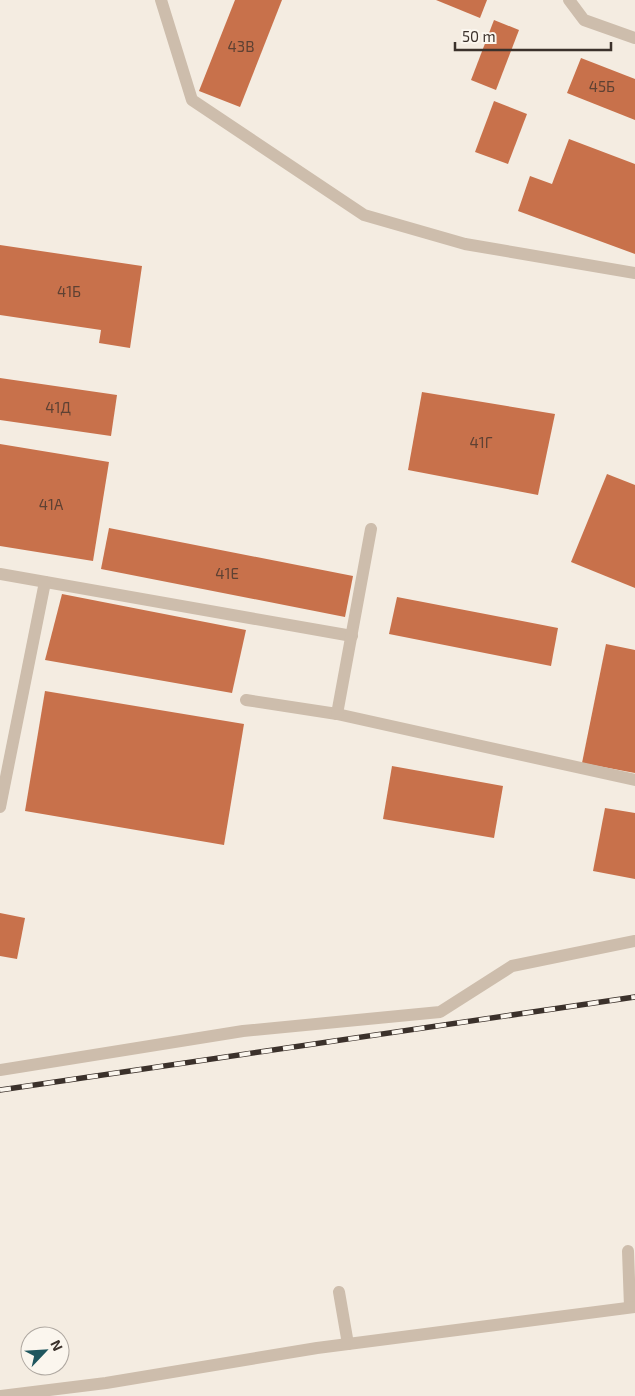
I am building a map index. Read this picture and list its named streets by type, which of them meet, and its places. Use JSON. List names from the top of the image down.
{
  "house_numbers": [
    "43В",
    "45Б",
    "41Б",
    "41Д",
    "41Г",
    "41А",
    "41Е"
  ],
  "scale_bar": "50 m",
  "north": "top right"
}
